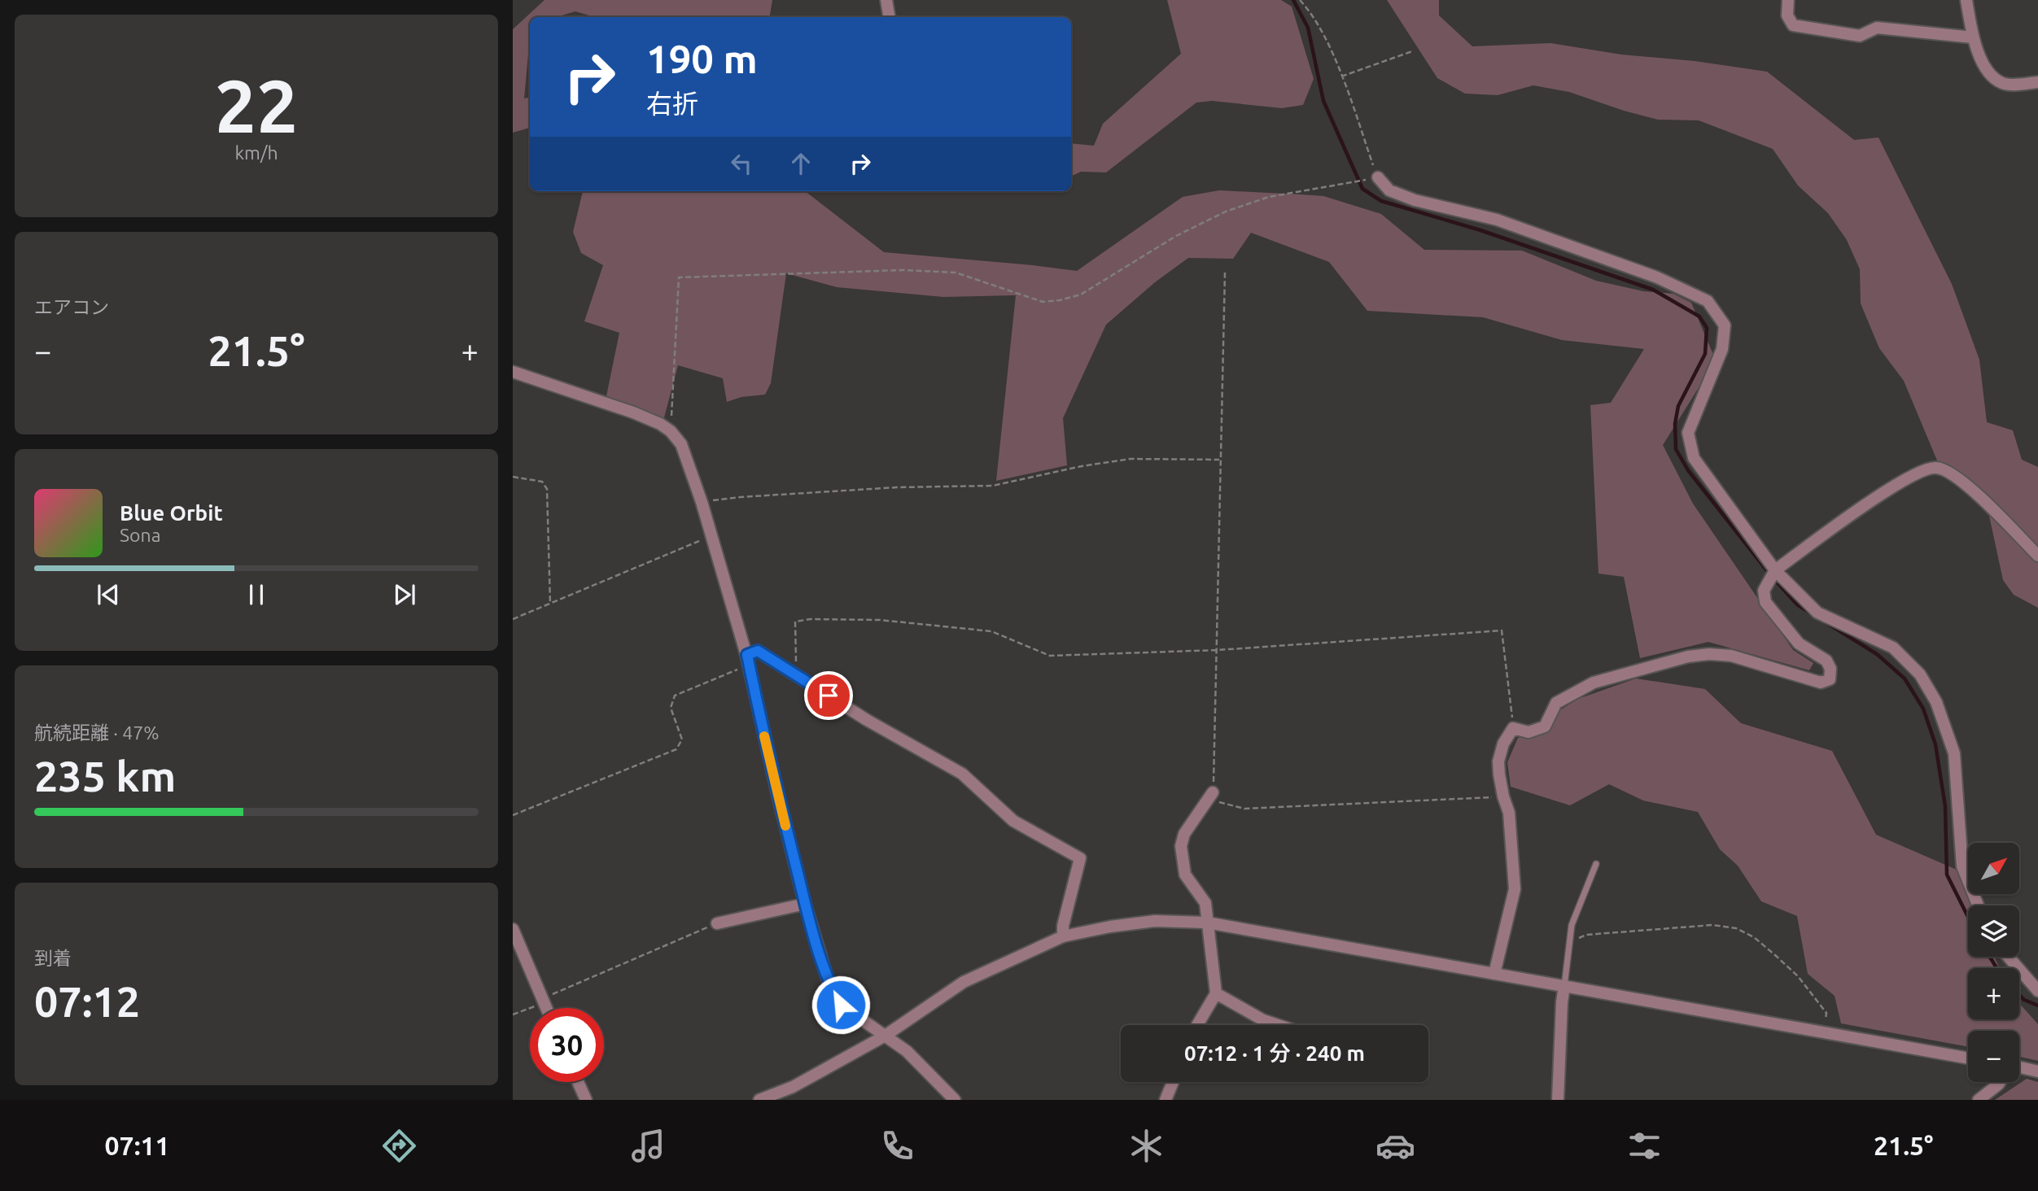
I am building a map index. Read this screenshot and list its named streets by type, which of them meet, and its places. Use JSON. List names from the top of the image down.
{
  "north": "top right",
  "page": {
    "tile": [
      ["22", "km/h"],
      "エアコン",
      ["航続距離 · 47%", "235 km"],
      ["到着", "07:12"]
    ],
    "turn": ["190 m", "右折"],
    "heat": ["−", "21.5°", "+"],
    "song": ["Blue Orbit", "Sona"],
    "map_buttons": ["+", "−"],
    "limit": "30",
    "trip": "07:12 · 1 分 · 240 m",
    "tabs": ["07:11", "21.5°"]
  }
}
